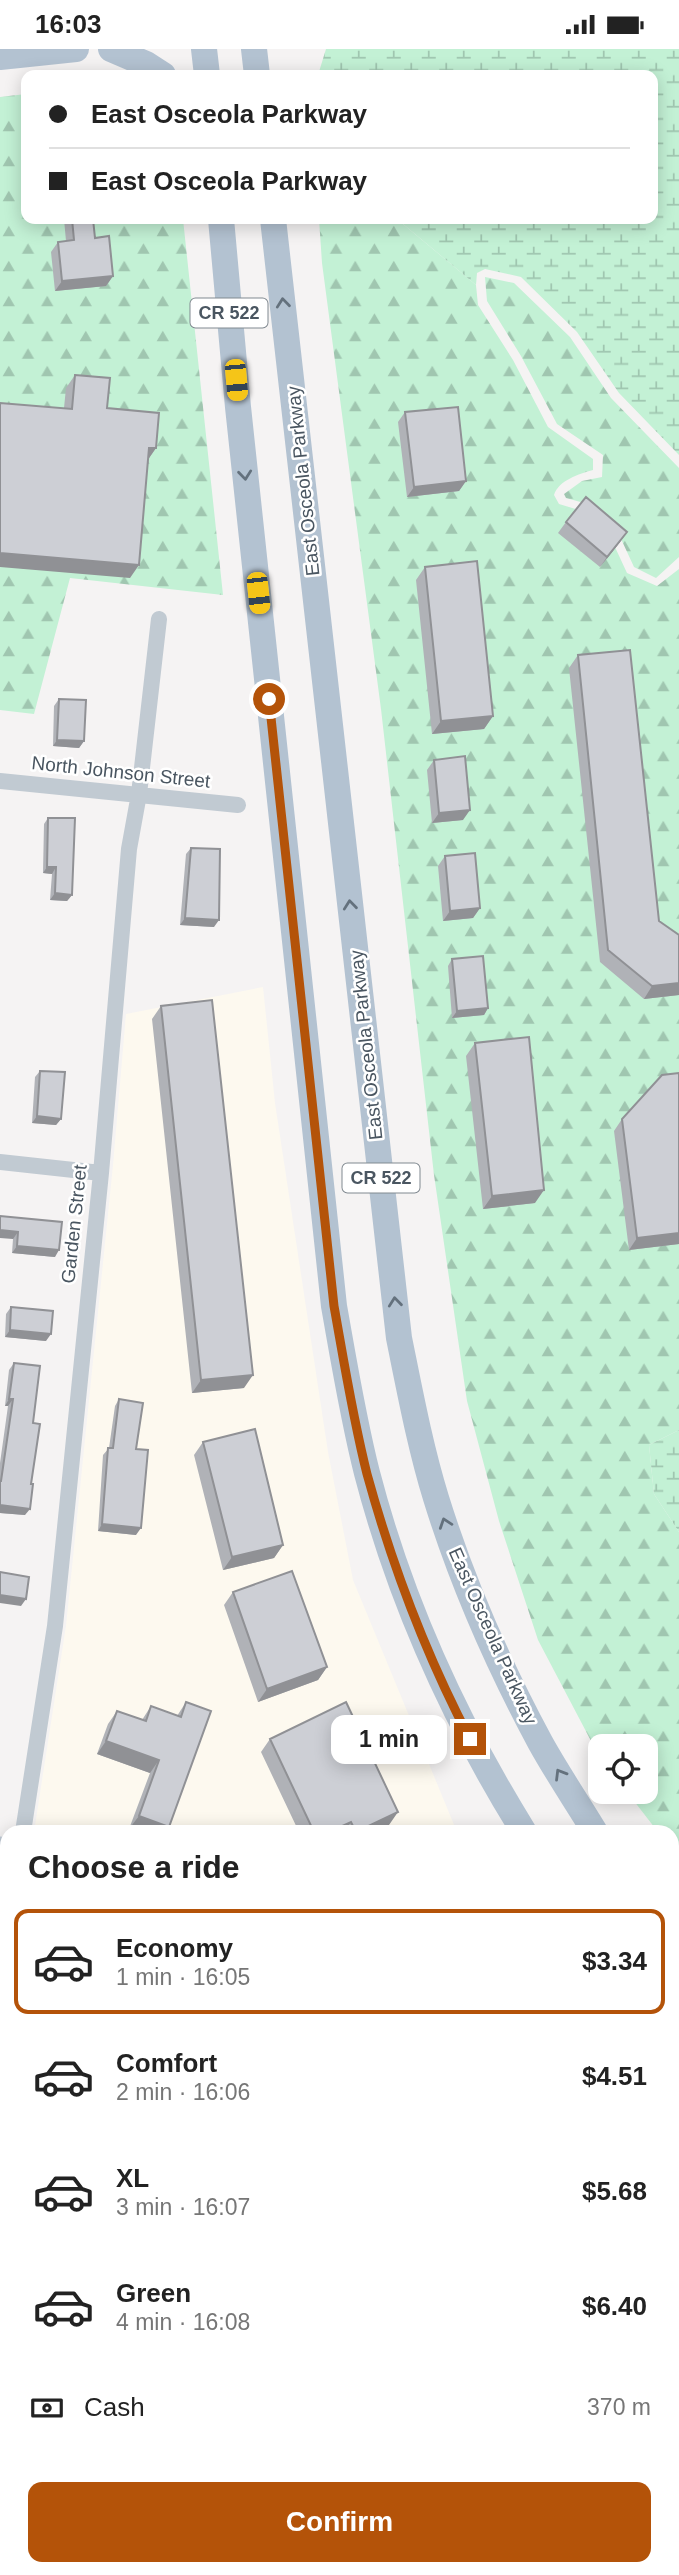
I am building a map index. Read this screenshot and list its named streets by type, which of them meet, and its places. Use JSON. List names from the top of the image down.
{
  "streets": {
    "main road": ["CR 522", "East Osceola Parkway"],
    "street": ["North Johnson Street", "Garden Street"]
  },
  "crossings": [
    ["North Johnson Street", "Garden Street"]
  ],
  "page": {
    "status": "16:03",
    "banner": ["East Osceola Parkway", "East Osceola Parkway"],
    "bubble": "1 min",
    "heading": "Choose a ride",
    "list": [
      {
        "name": "Economy",
        "note": "1 min · 16:05",
        "value": "$3.34"
      },
      {
        "name": "Comfort",
        "note": "2 min · 16:06",
        "value": "$4.51"
      },
      {
        "name": "XL",
        "note": "3 min · 16:07",
        "value": "$5.68"
      },
      {
        "name": "Green",
        "note": "4 min · 16:08",
        "value": "$6.40"
      }
    ],
    "pay": ["Cash", "370 m"],
    "buttons": "Confirm"
  }
}
